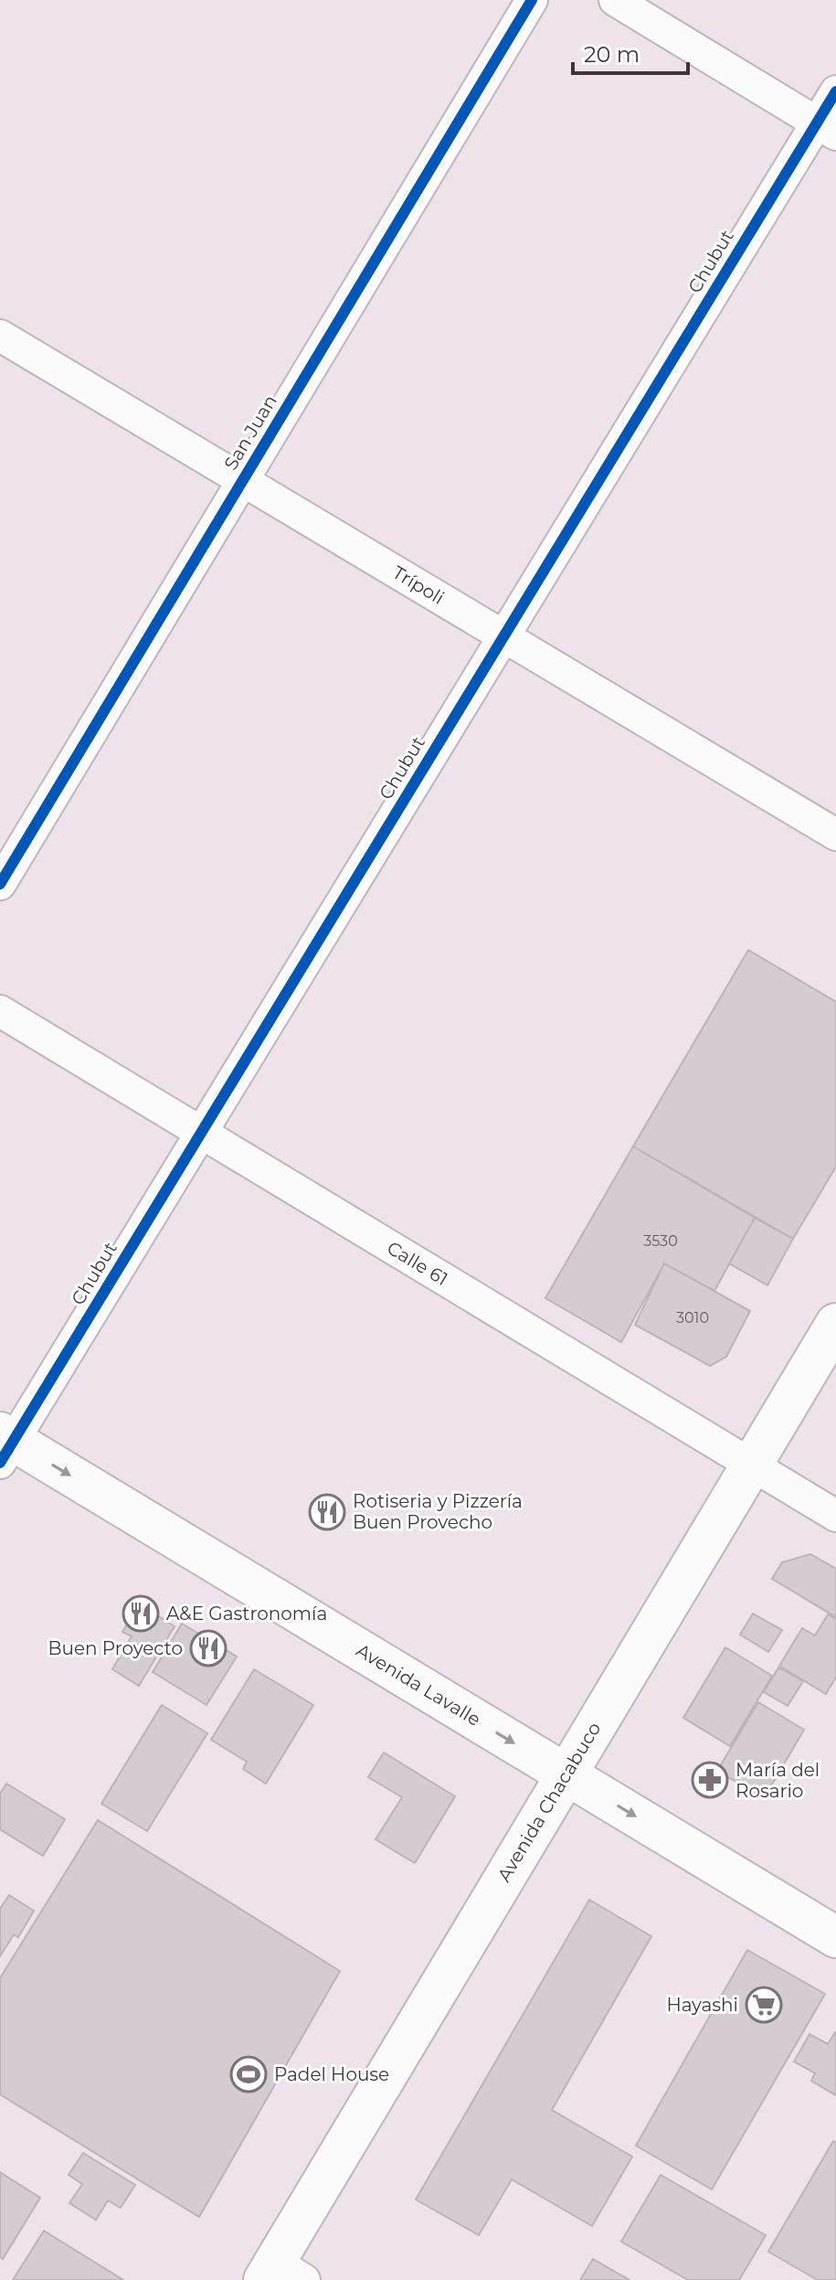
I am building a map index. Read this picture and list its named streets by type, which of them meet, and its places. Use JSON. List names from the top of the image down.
{
  "streets": {
    "main road": ["Avenida Lavalle", "Avenida Chacabuco"],
    "street": [
      "Chubut",
      "San Juan",
      "Trípoli",
      "Calle 61"
    ]
  },
  "crossings": [
    ["Chubut", "Trípoli"],
    ["Chubut", "Calle 61"],
    ["Chubut", "Avenida Lavalle"],
    ["San Juan", "Trípoli"],
    ["Calle 61", "Avenida Chacabuco"],
    ["Avenida Lavalle", "Avenida Chacabuco"]
  ],
  "one_way": ["Avenida Lavalle"],
  "places": {
    "restaurant": ["Rotiseria y Pizzería Buen Provecho", "A&E Gastronomía", "Buen Proyecto"],
    "pharmacy": ["María del Rosario"],
    "supermarket": ["Hayashi"],
    "sports": ["Padel House"]
  },
  "house_numbers": ["3530", "3010"],
  "scale_bar": "20 m"
}
